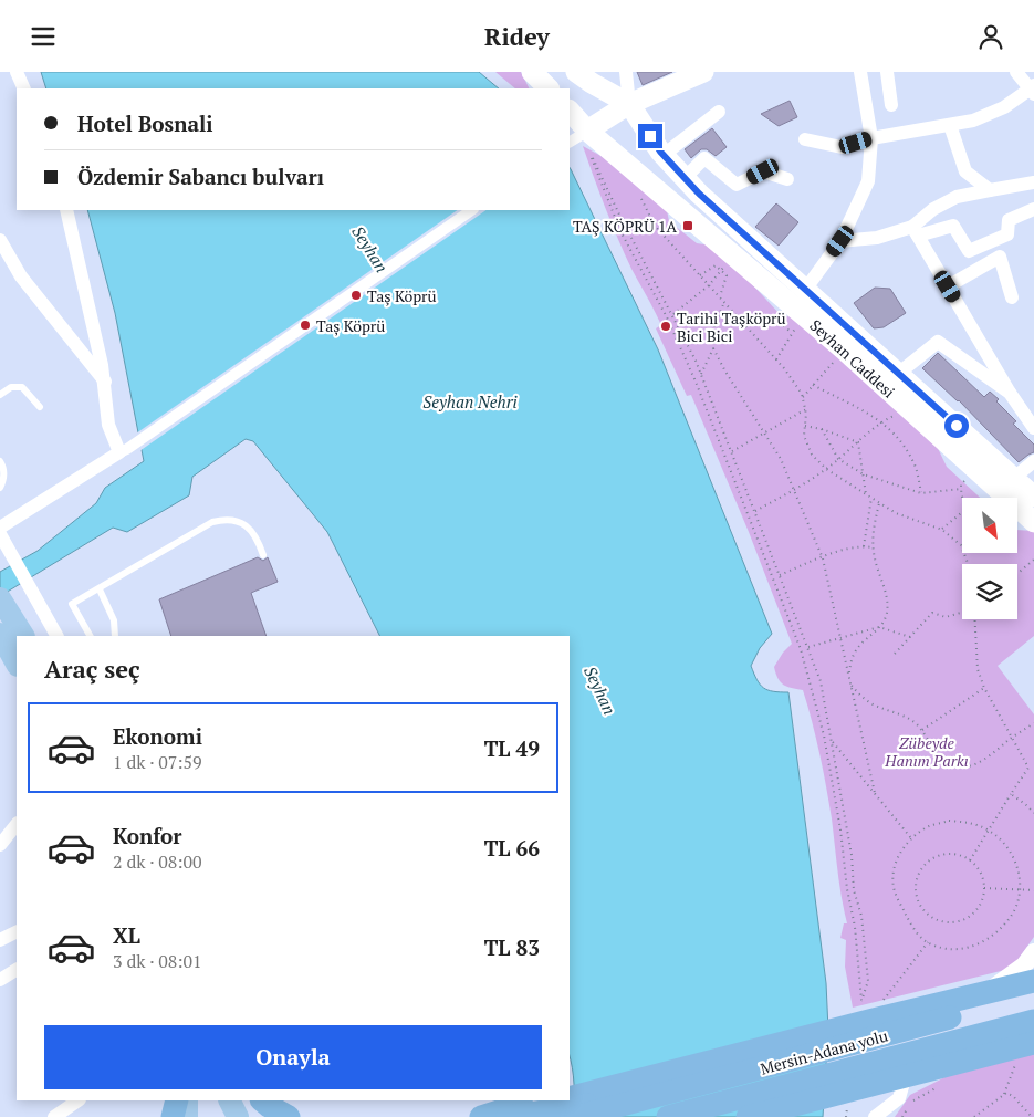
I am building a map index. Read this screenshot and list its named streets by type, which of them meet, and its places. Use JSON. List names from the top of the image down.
{
  "streets": {
    "highway": ["Mersin-Adana yolu"],
    "main road": ["Seyhan Caddesi"]
  },
  "water": ["Seyhan", "Seyhan Nehri"],
  "parks": ["Zübeyde Hanım Parkı"],
  "places": {
    "transit": ["TAŞ KÖPRÜ 1A"],
    "other": ["Taş Köprü", "Taș Köprü", "Tarihi Taşköprü Bici Bici"]
  },
  "north": "bottom right",
  "page": {
    "header": "Ridey",
    "banner": ["Hotel Bosnali", "Özdemir Sabancı bulvarı"],
    "heading": "Araç seç",
    "list": [
      {
        "name": "Ekonomi",
        "note": "1 dk · 07:59",
        "value": "TL 49"
      },
      {
        "name": "Konfor",
        "note": "2 dk · 08:00",
        "value": "TL 66"
      },
      {
        "name": "XL",
        "note": "3 dk · 08:01",
        "value": "TL 83"
      }
    ],
    "buttons": "Onayla"
  }
}
